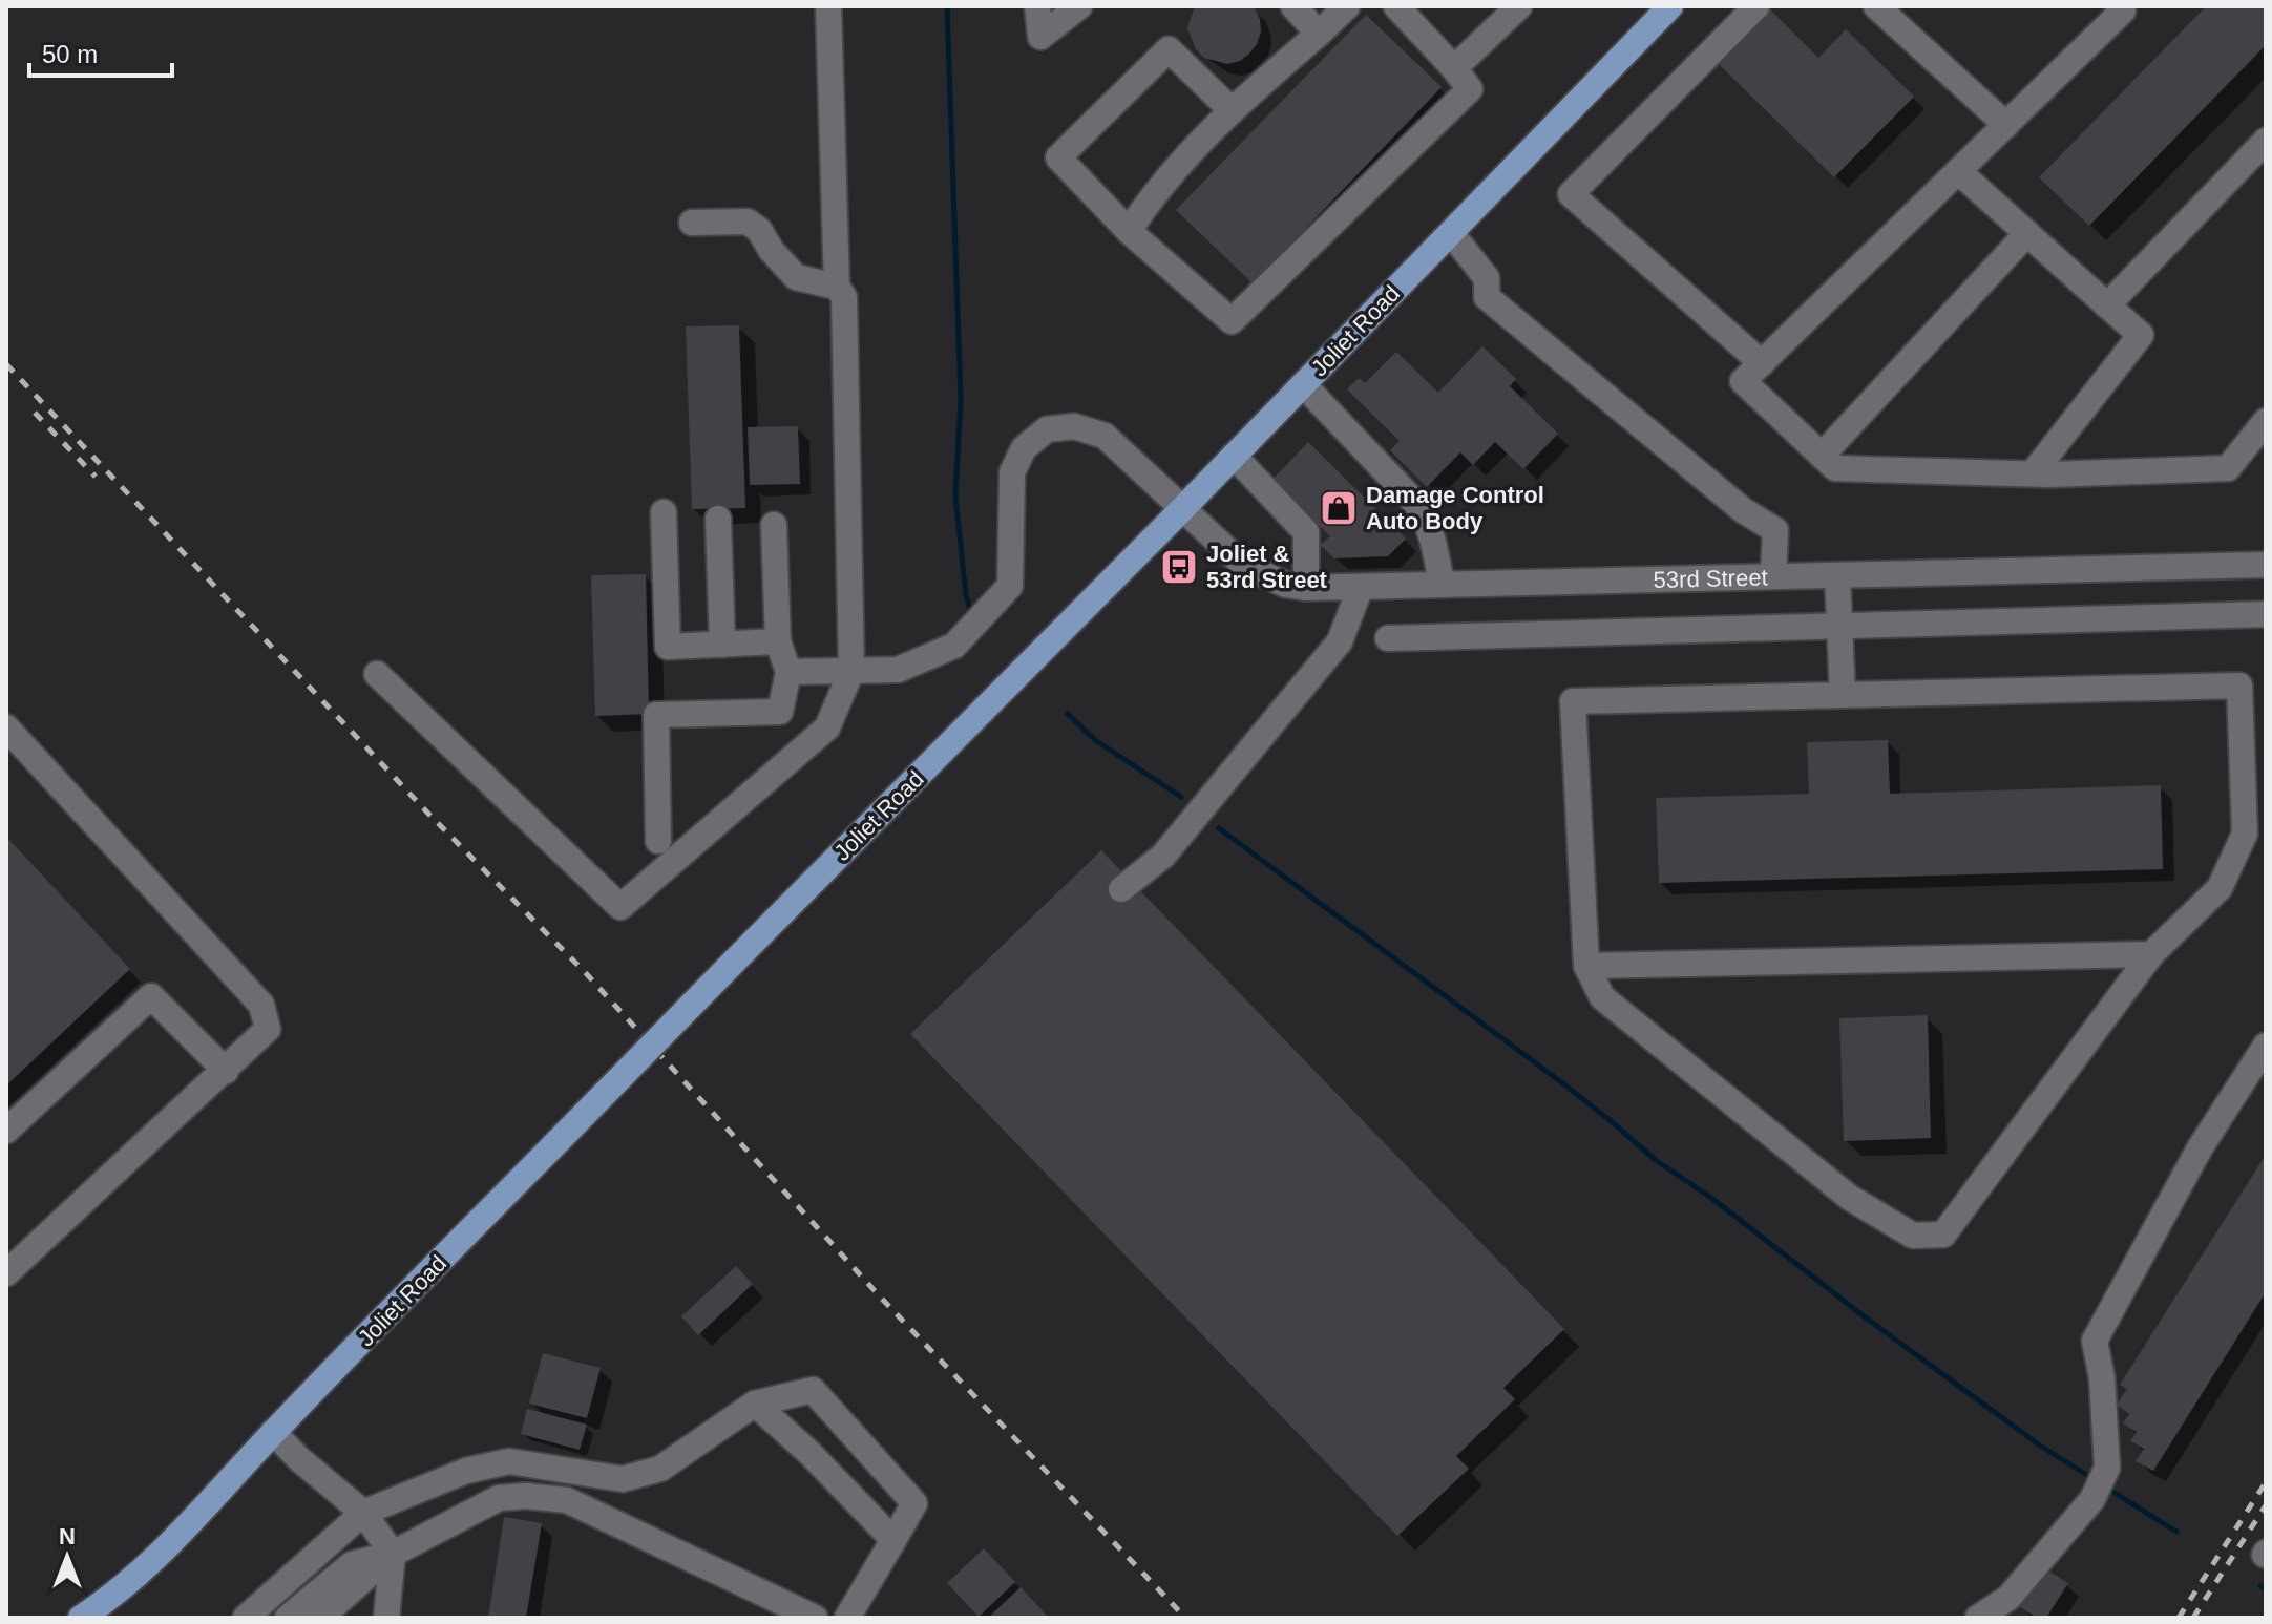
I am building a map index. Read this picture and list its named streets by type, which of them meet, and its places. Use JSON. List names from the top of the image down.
{
  "streets": {
    "main road": ["Joliet Road"],
    "street": ["53rd Street"]
  },
  "crossings": [
    ["Joliet Road", "53rd Street"]
  ],
  "places": {
    "shop": ["Damage Control Auto Body"],
    "bus stop": ["Joliet & 53rd Street"]
  },
  "scale_bar": "50 m",
  "north": "top"
}
